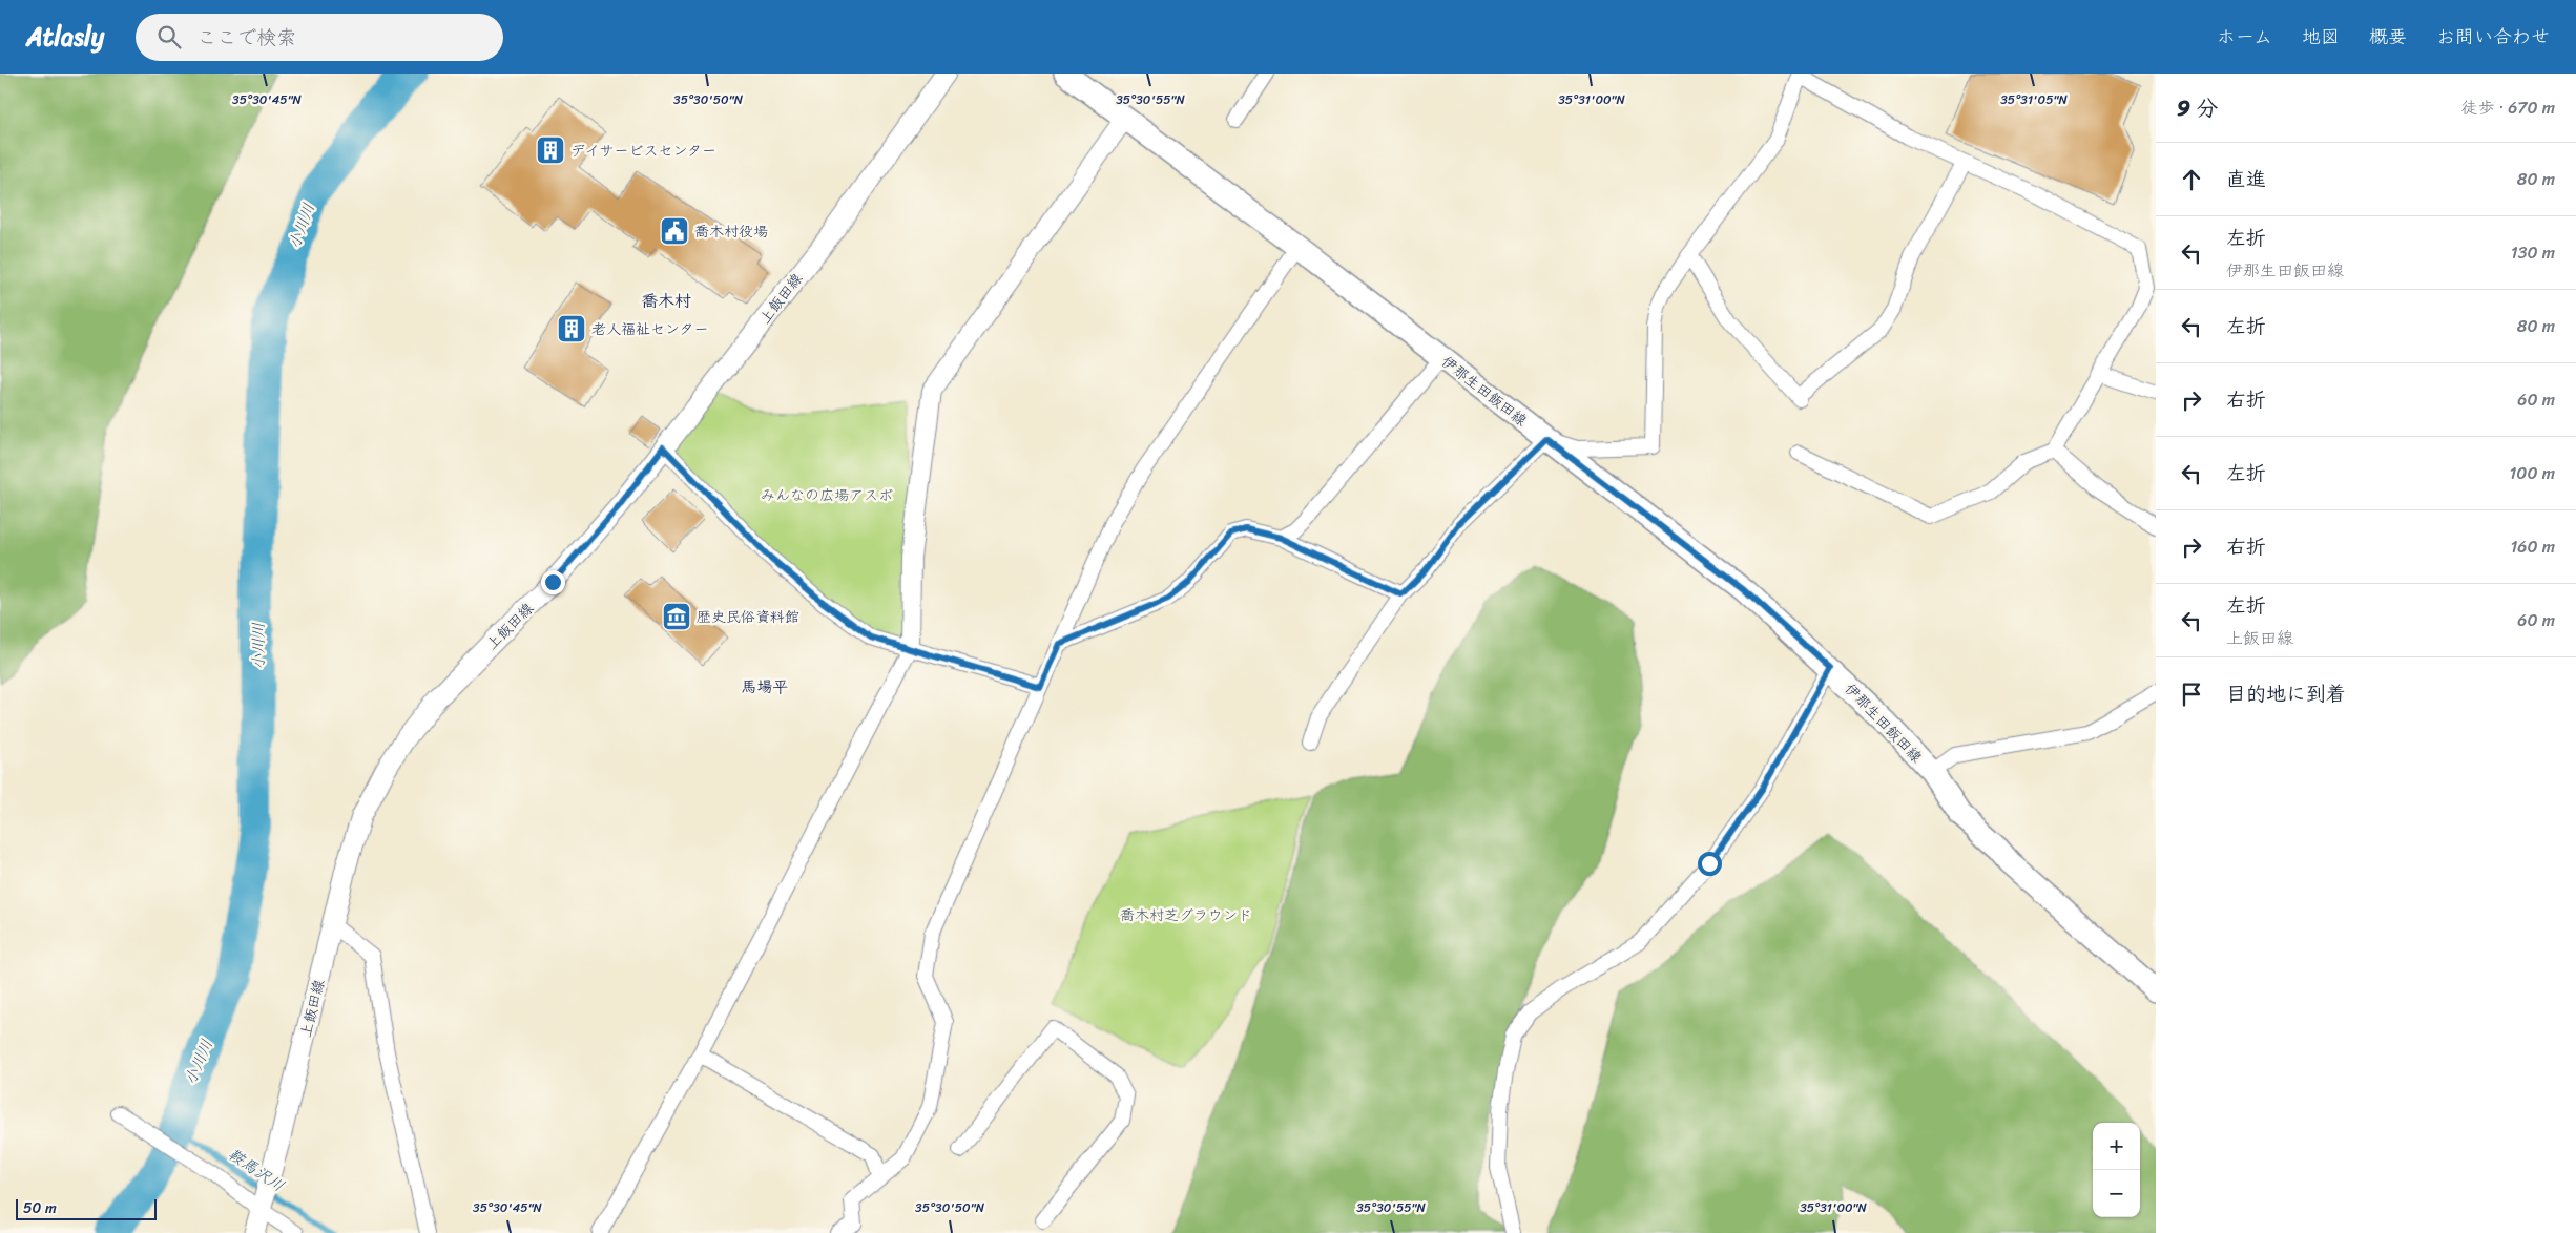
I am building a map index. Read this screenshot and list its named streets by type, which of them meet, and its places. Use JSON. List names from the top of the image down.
{
  "streets": {
    "main road": ["上飯田線", "伊那生田飯田線"]
  },
  "districts": ["喬木村", "馬場平"],
  "water": ["小川川", "鞍馬沢川"],
  "parks": ["みんなの広場アスボ", "喬木村芝グラウンド"],
  "places": {
    "building": ["デイサービスセンター", "老人福祉センター"],
    "public building": ["喬木村役場"],
    "museum": ["歴史民俗資料館"]
  },
  "scale_bar": "50 m",
  "page": {
    "header": "Atlasly",
    "search": "ここで検索",
    "nav": [
      "ホーム",
      "地図",
      "概要",
      "お問い合わせ"
    ],
    "heading": ["9 分", "徒歩 · 670 m"],
    "list": [
      ["直進", "80 m"],
      ["左折", "伊那生田飯田線", "130 m"],
      ["左折", "80 m"],
      ["右折", "60 m"],
      ["左折", "100 m"],
      ["右折", "160 m"],
      ["左折", "上飯田線", "60 m"],
      "目的地に到着"
    ],
    "map_buttons": ["+", "−"],
    "scale": "50 m"
  },
  "coordinates": [
    "35°30'45\"N",
    "35°30'50\"N",
    "35°30'55\"N",
    "35°31'00\"N",
    "35°31'05\"N"
  ]
}
